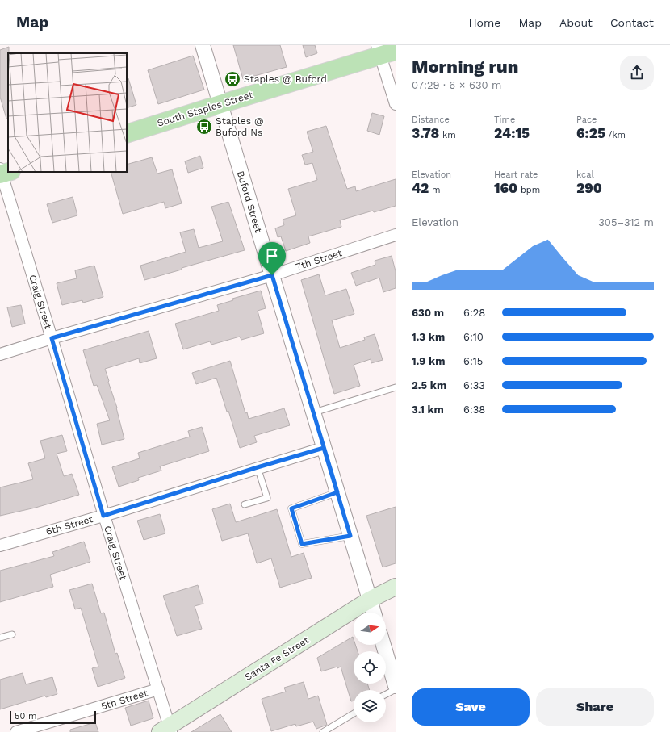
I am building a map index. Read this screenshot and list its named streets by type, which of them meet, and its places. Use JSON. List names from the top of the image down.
{
  "streets": {
    "main road": ["South Staples Street", "Santa Fe Street"],
    "street": [
      "Buford Street",
      "7th Street",
      "Craig Street",
      "6th Street",
      "5th Street"
    ]
  },
  "crossings": [
    ["South Staples Street", "Buford Street"],
    ["Buford Street", "7th Street"],
    ["Buford Street", "6th Street"],
    ["Buford Street", "Santa Fe Street"],
    ["7th Street", "Craig Street"],
    ["Craig Street", "6th Street"],
    ["Craig Street", "Santa Fe Street"],
    ["Craig Street", "5th Street"]
  ],
  "places": {
    "bus stop": ["Staples @ Buford", "Staples @ Buford Ns"]
  },
  "scale_bar": "50 m",
  "north": "right",
  "page": {
    "header": "Map",
    "nav": [
      "Home",
      "Map",
      "About",
      "Contact"
    ],
    "heading": ["Morning run", "07:29 · 6 × 630 m"],
    "stats": [
      ["Distance", "3.78 km"],
      ["Time", "24:15"],
      ["Pace", "6:25 /km"],
      ["Elevation", "42 m"],
      ["Heart rate", "160 bpm"],
      ["kcal", "290"]
    ],
    "chart": ["Elevation", "305–312 m"],
    "list": [
      {
        "name": "630 m",
        "note": "6:28"
      },
      {
        "name": "1.3 km",
        "note": "6:10"
      },
      {
        "name": "1.9 km",
        "note": "6:15"
      },
      {
        "name": "2.5 km",
        "note": "6:33"
      },
      {
        "name": "3.1 km",
        "note": "6:38"
      }
    ],
    "buttons": ["Save", "Share"],
    "scale": "50 m"
  }
}
